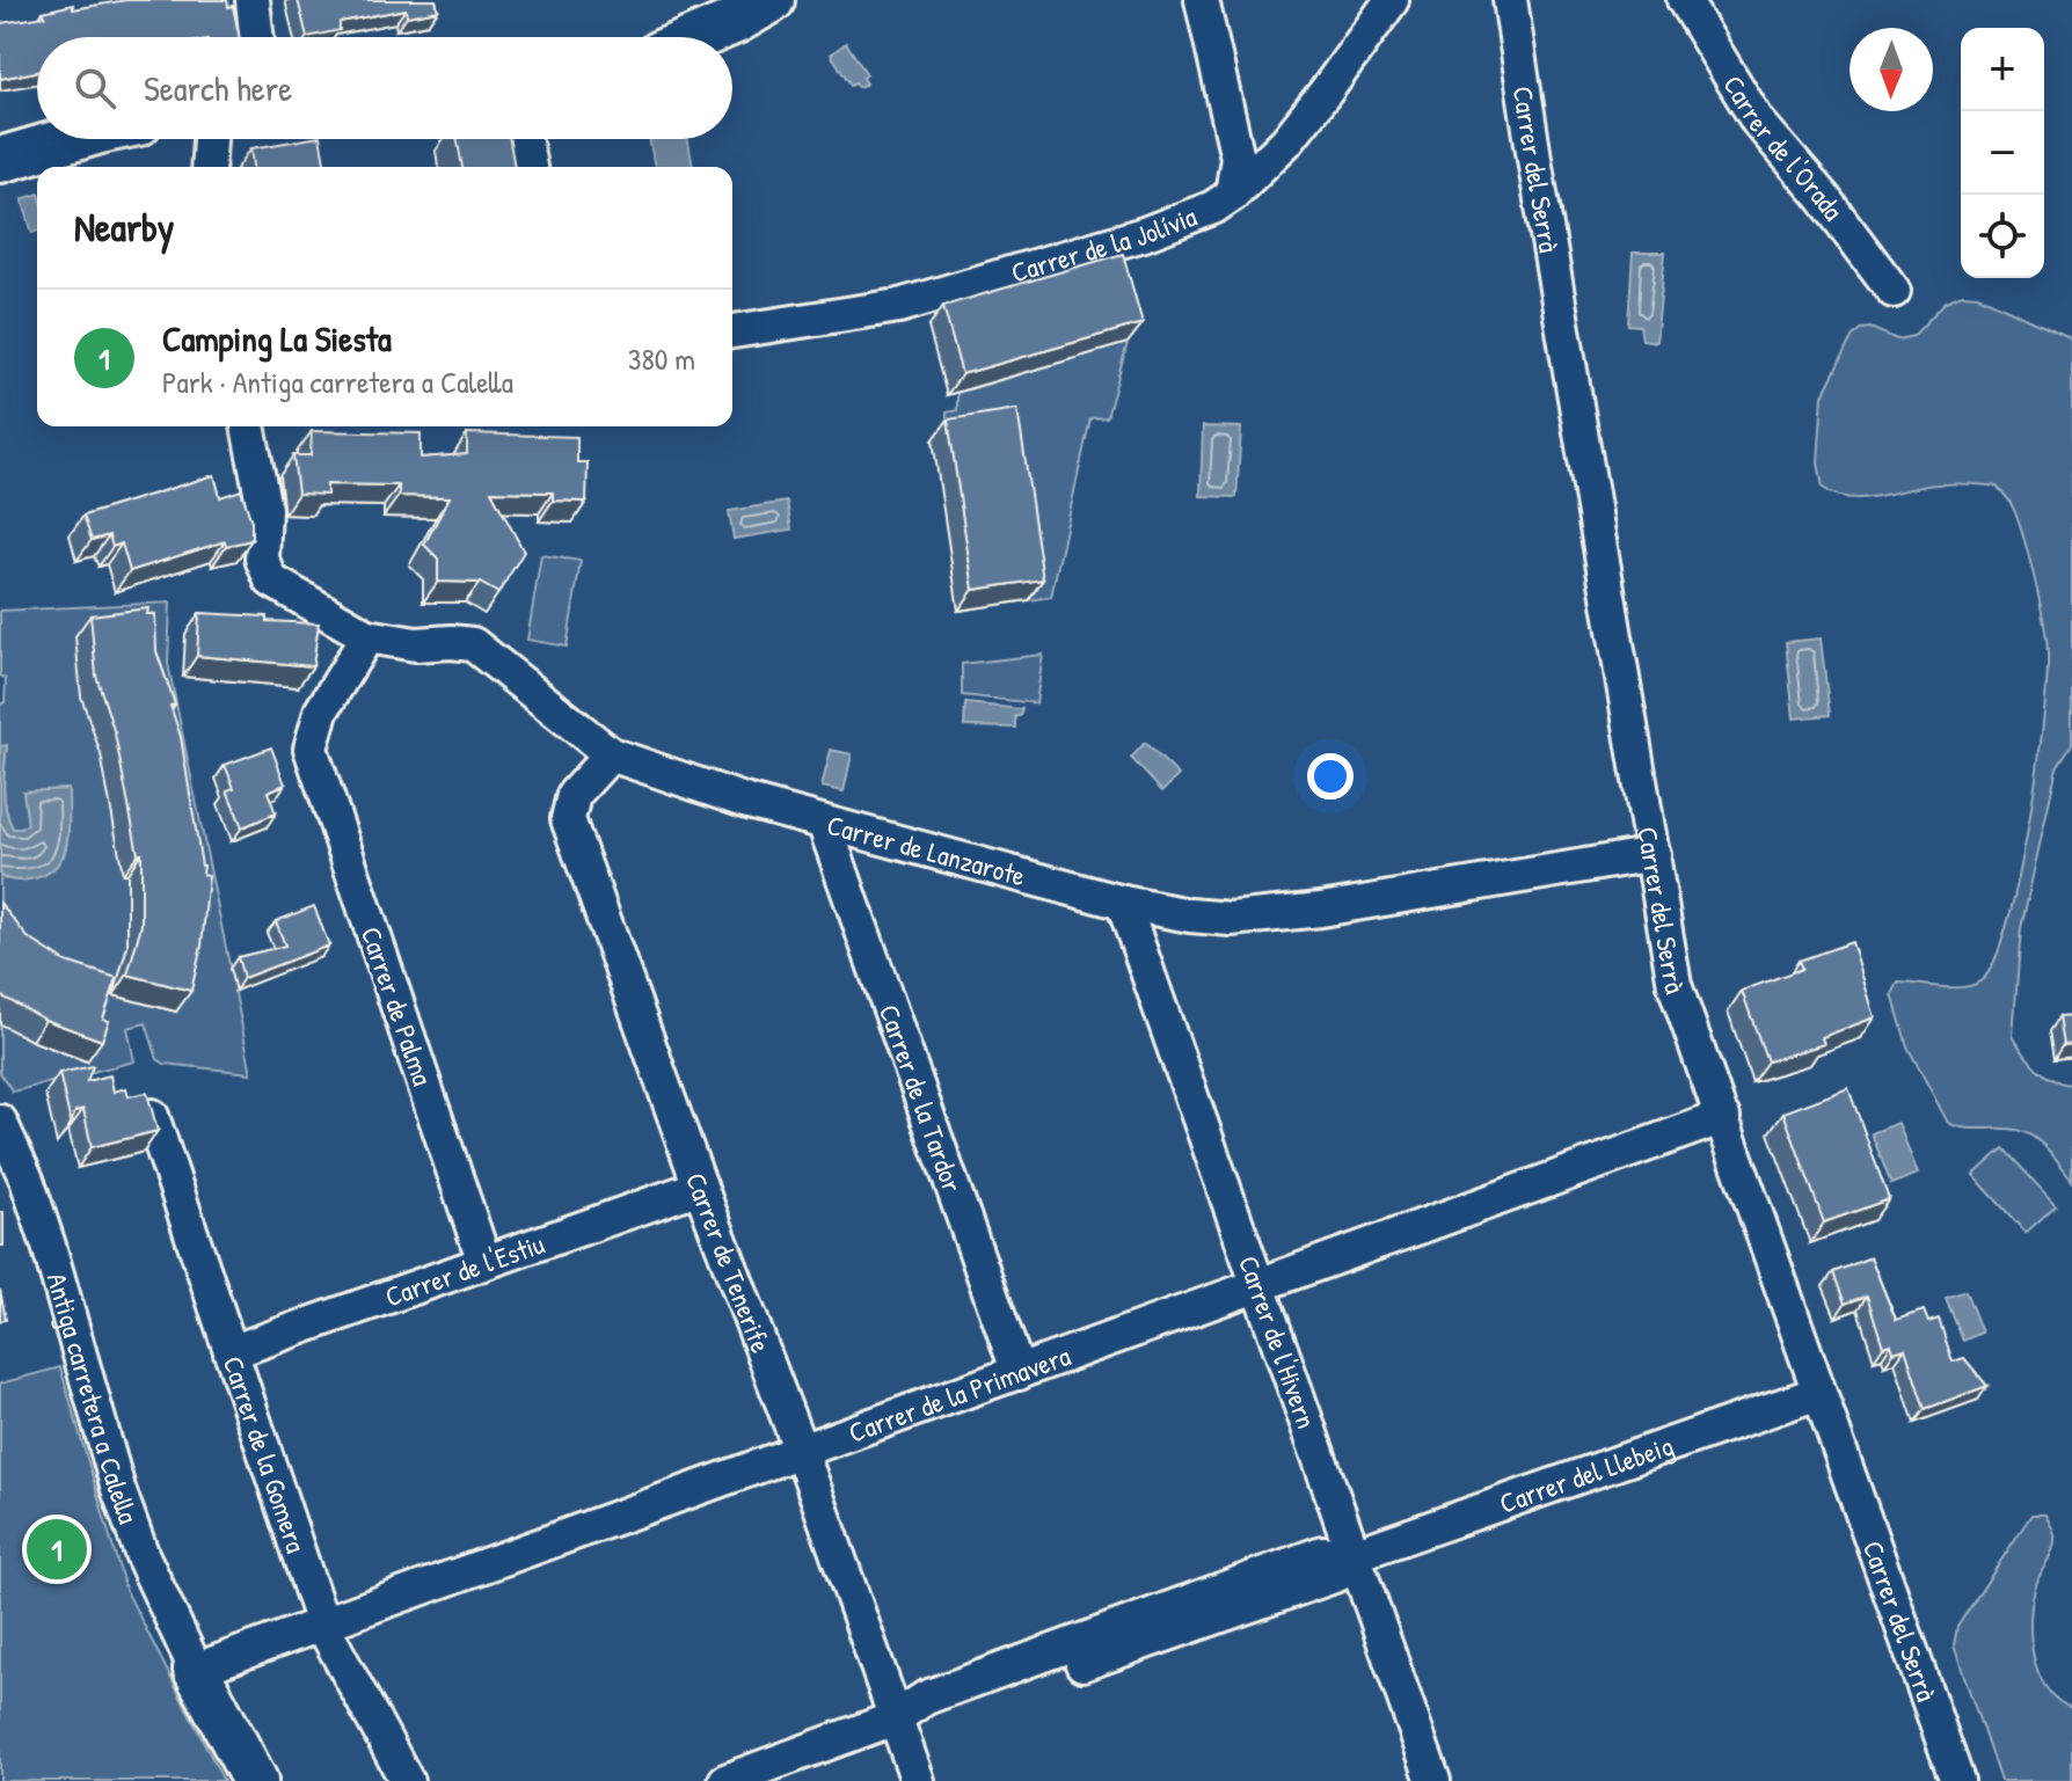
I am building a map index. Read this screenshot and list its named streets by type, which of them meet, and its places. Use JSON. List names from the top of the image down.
{
  "streets": {
    "street": [
      "Carrer de l'Orada",
      "Carrer del Serrà",
      "Carrer de la Jolívia",
      "Carrer de Lanzarote",
      "Carrer de Palma",
      "Carrer de la Tardor",
      "Carrer de Tenerife",
      "Carrer de l'Estiu",
      "Carrer de l'Hivern",
      "Carrer de la Primavera",
      "Antiga carretera a Calella",
      "Carrer de la Gomera",
      "Carrer del Llebeig"
    ]
  },
  "crossings": [
    ["Carrer del Serrà", "Carrer de Lanzarote"],
    ["Carrer del Serrà", "Carrer de la Primavera"],
    ["Carrer del Serrà", "Carrer del Llebeig"],
    ["Carrer de Lanzarote", "Carrer de Palma"],
    ["Carrer de Lanzarote", "Carrer de la Tardor"],
    ["Carrer de Lanzarote", "Carrer de Tenerife"],
    ["Carrer de Lanzarote", "Carrer de l'Hivern"],
    ["Carrer de Palma", "Carrer de l'Estiu"],
    ["Carrer de la Tardor", "Carrer de la Primavera"],
    ["Carrer de Tenerife", "Carrer de l'Estiu"],
    ["Carrer de Tenerife", "Carrer de la Primavera"],
    ["Carrer de Tenerife", "Carrer del Llebeig"],
    ["Carrer de l'Estiu", "Carrer de la Gomera"],
    ["Carrer de l'Hivern", "Carrer de la Primavera"],
    ["Carrer de l'Hivern", "Carrer del Llebeig"],
    ["Carrer de la Primavera", "Antiga carretera a Calella"],
    ["Carrer de la Primavera", "Carrer de la Gomera"]
  ],
  "north": "bottom",
  "page": {
    "map_buttons": ["+", "−"],
    "search": "Search here",
    "heading": "Nearby",
    "list": [
      {
        "mark": "1",
        "name": "Camping La Siesta",
        "note": "Park · Antiga carretera a Calella",
        "value": "380 m"
      }
    ],
    "pins": "1"
  }
}
